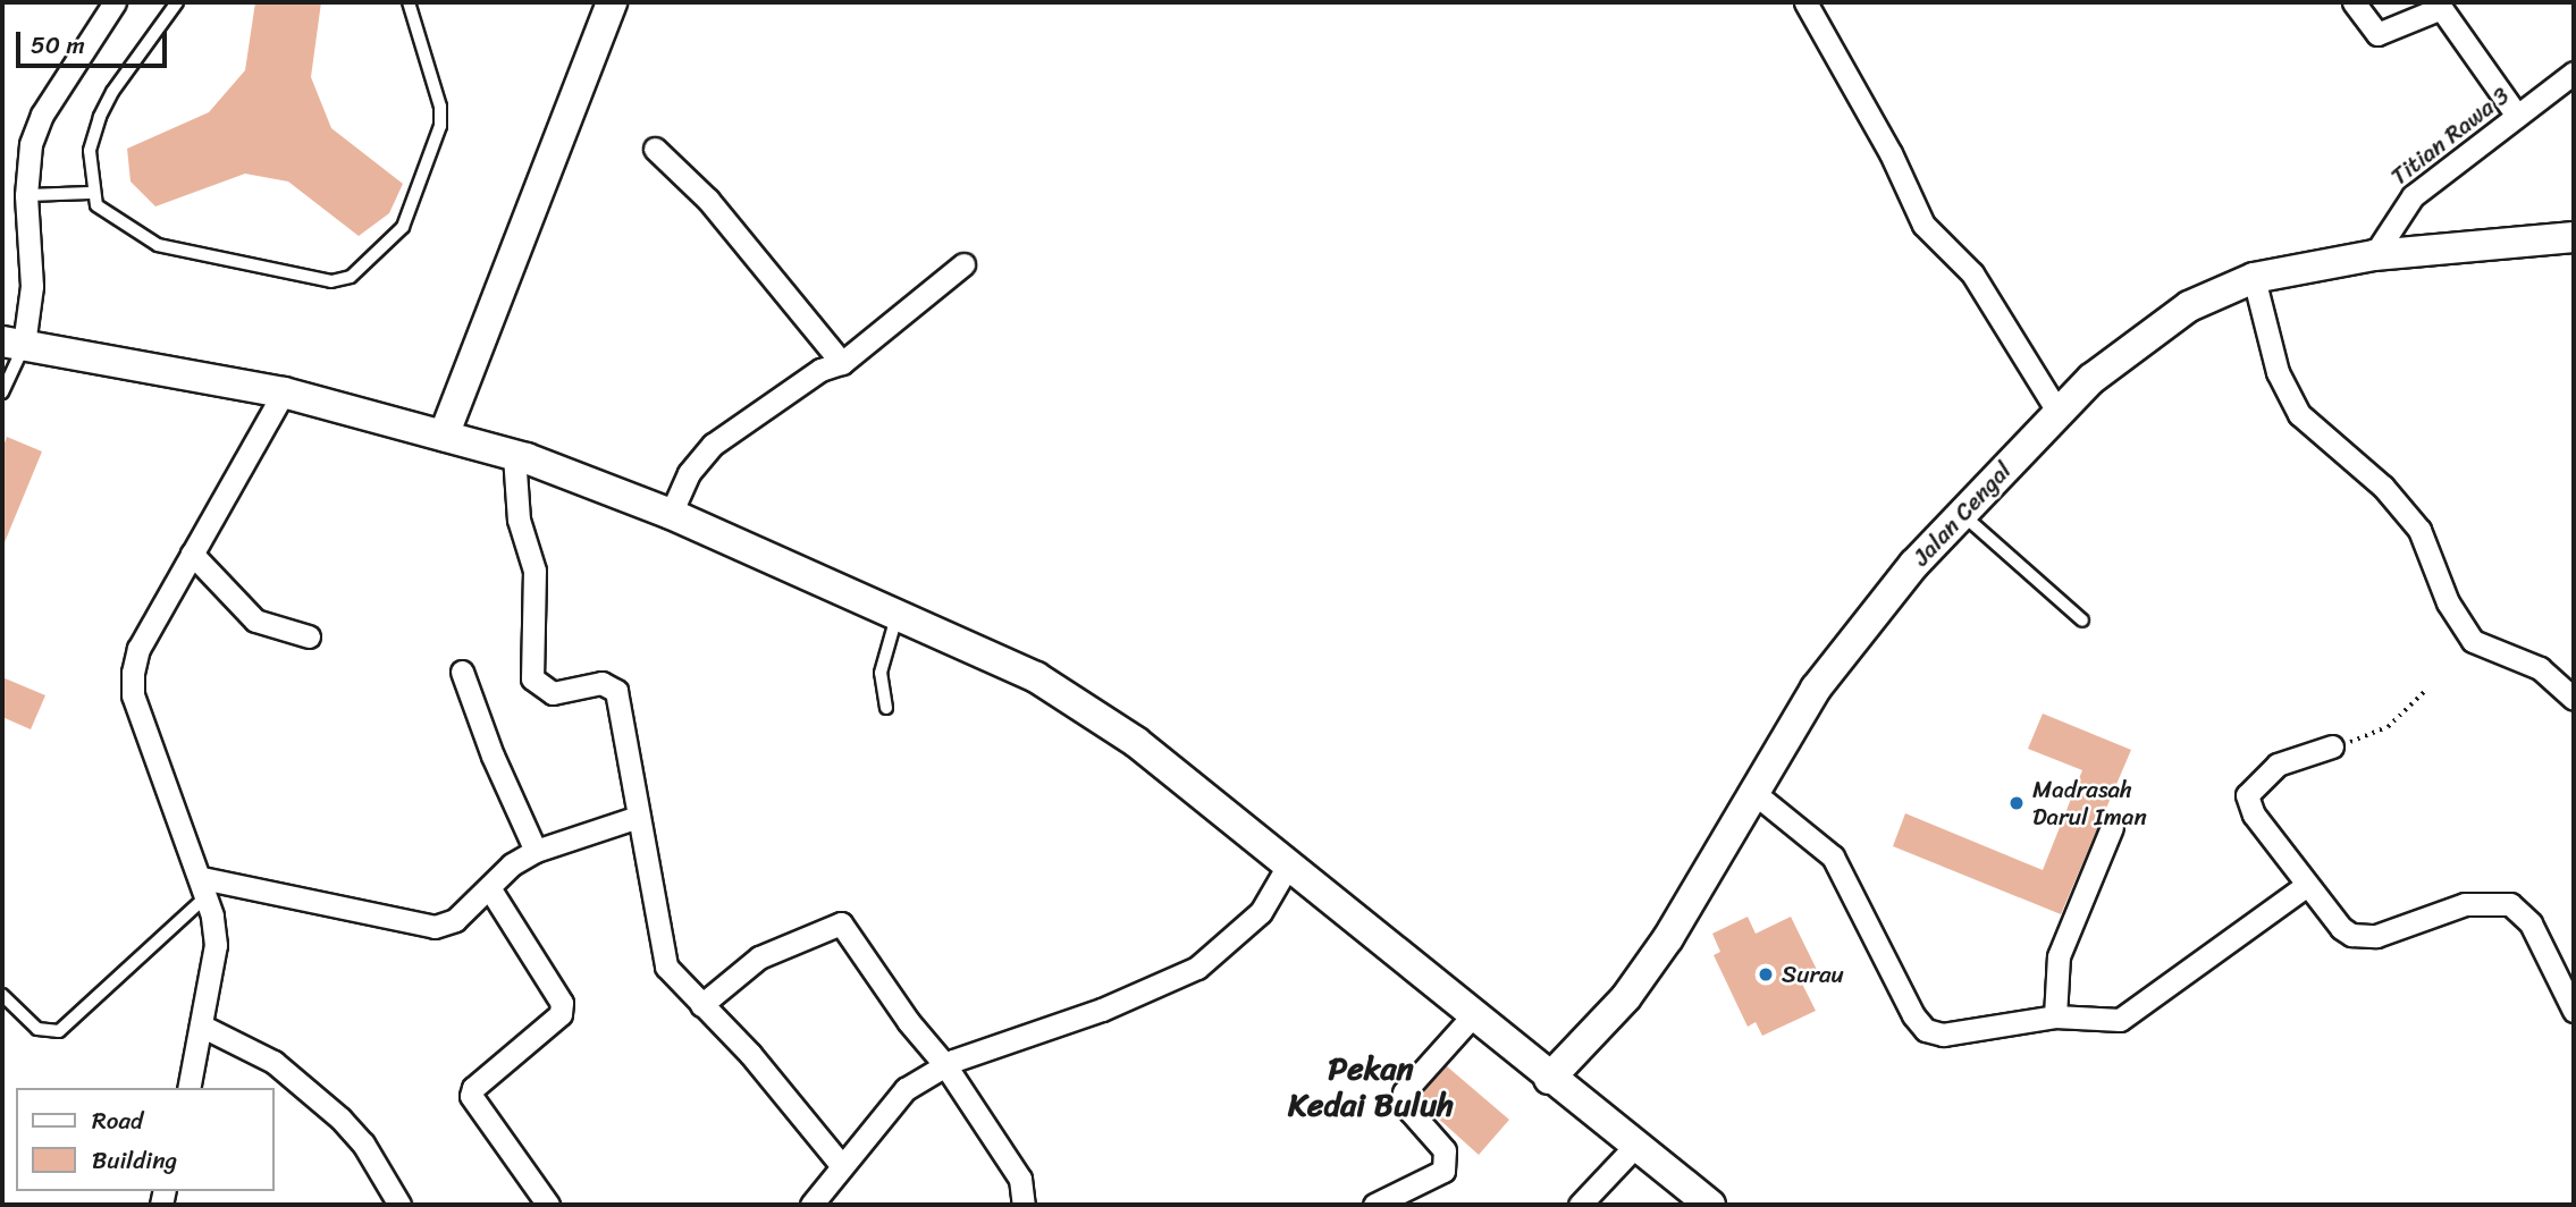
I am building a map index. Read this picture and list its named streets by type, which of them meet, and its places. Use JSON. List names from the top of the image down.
{
  "streets": {
    "main road": ["Jalan Cengal"],
    "street": ["Titian Rawa 3"]
  },
  "crossings": [
    ["Titian Rawa 3", "Jalan Cengal"]
  ],
  "districts": ["Pekan Kedai Buluh"],
  "places": ["Madrasah Darul Iman", "Surau"],
  "legend": ["Road", "Building"],
  "scale_bar": "50 m"
}
